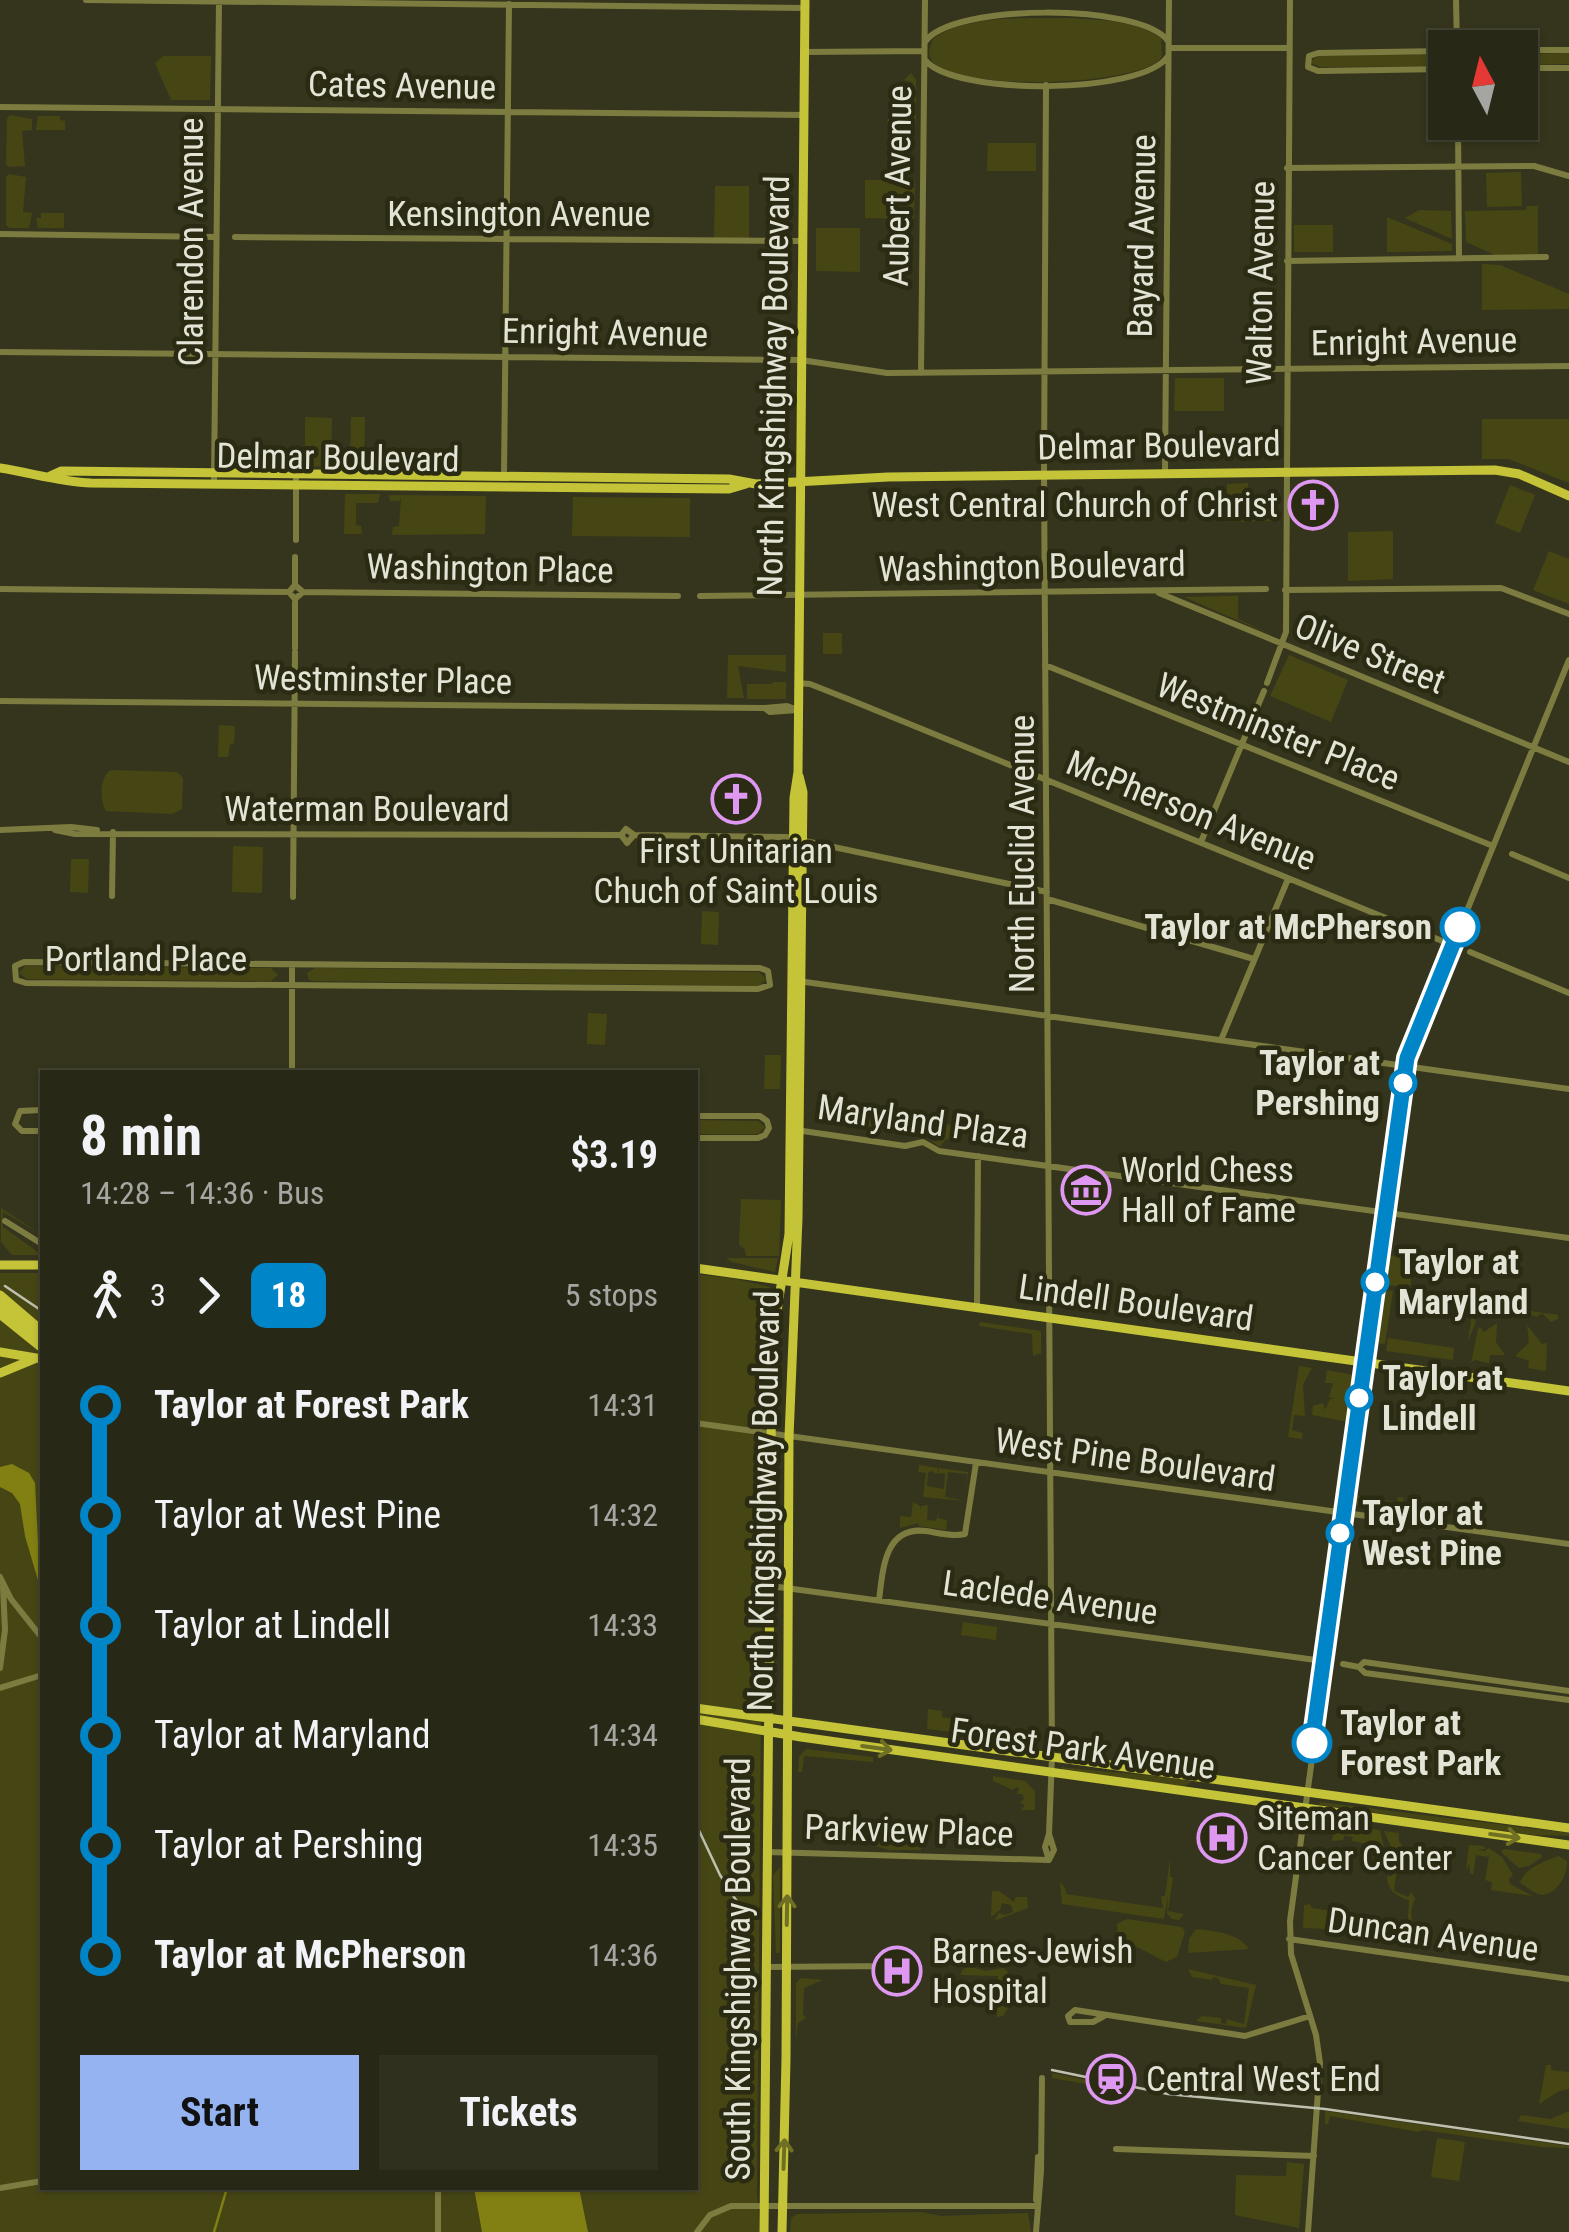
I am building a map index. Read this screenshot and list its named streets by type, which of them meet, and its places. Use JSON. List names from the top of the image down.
{
  "streets": {
    "main road": [
      "North Kingshighway Boulevard",
      "Delmar Boulevard",
      "Lindell Boulevard",
      "Forest Park Avenue",
      "South Kingshighway Boulevard"
    ],
    "street": [
      "Cates Avenue",
      "Aubert Avenue",
      "Kensington Avenue",
      "Bayard Avenue",
      "Clarendon Avenue",
      "Walton Avenue",
      "Enright Avenue",
      "Washington Boulevard",
      "Washington Place",
      "Olive Street",
      "Westminster Place",
      "Waterman Boulevard",
      "McPherson Avenue",
      "North Euclid Avenue",
      "Portland Place",
      "Maryland Plaza",
      "West Pine Boulevard",
      "Laclede Avenue",
      "Parkview Place",
      "Duncan Avenue"
    ]
  },
  "crossings": [
    ["Cates Avenue", "Clarendon Avenue"],
    ["Cates Avenue", "North Kingshighway Boulevard"],
    ["Aubert Avenue", "Enright Avenue"],
    ["Kensington Avenue", "North Kingshighway Boulevard"],
    ["Bayard Avenue", "Enright Avenue"],
    ["Bayard Avenue", "Delmar Boulevard"],
    ["Clarendon Avenue", "Enright Avenue"],
    ["Clarendon Avenue", "Delmar Boulevard"],
    ["Walton Avenue", "Enright Avenue"],
    ["Walton Avenue", "Delmar Boulevard"],
    ["Walton Avenue", "Olive Street"],
    ["Walton Avenue", "Westminster Place"],
    ["Walton Avenue", "McPherson Avenue"],
    ["Enright Avenue", "North Kingshighway Boulevard"],
    ["Enright Avenue", "North Euclid Avenue"],
    ["North Kingshighway Boulevard", "Delmar Boulevard"],
    ["North Kingshighway Boulevard", "Washington Boulevard"],
    ["North Kingshighway Boulevard", "Westminster Place"],
    ["North Kingshighway Boulevard", "Waterman Boulevard"],
    ["North Kingshighway Boulevard", "McPherson Avenue"],
    ["North Kingshighway Boulevard", "Maryland Plaza"],
    ["North Kingshighway Boulevard", "Lindell Boulevard"],
    ["North Kingshighway Boulevard", "West Pine Boulevard"],
    ["North Kingshighway Boulevard", "Laclede Avenue"],
    ["North Kingshighway Boulevard", "Forest Park Avenue"],
    ["North Kingshighway Boulevard", "Parkview Place"],
    ["North Kingshighway Boulevard", "South Kingshighway Boulevard"],
    ["Delmar Boulevard", "North Euclid Avenue"],
    ["Washington Boulevard", "Olive Street"],
    ["Washington Boulevard", "North Euclid Avenue"],
    ["Westminster Place", "North Euclid Avenue"],
    ["Waterman Boulevard", "North Euclid Avenue"],
    ["McPherson Avenue", "North Euclid Avenue"],
    ["North Euclid Avenue", "Maryland Plaza"],
    ["North Euclid Avenue", "Lindell Boulevard"],
    ["North Euclid Avenue", "West Pine Boulevard"],
    ["North Euclid Avenue", "Laclede Avenue"],
    ["North Euclid Avenue", "Forest Park Avenue"],
    ["North Euclid Avenue", "Parkview Place"],
    ["Laclede Avenue", "South Kingshighway Boulevard"],
    ["Forest Park Avenue", "South Kingshighway Boulevard"],
    ["Parkview Place", "South Kingshighway Boulevard"]
  ],
  "places": {
    "church": ["West Central Church of Christ", "First Unitarian Chuch of Saint Louis"],
    "other": [
      "Taylor at McPherson",
      "Taylor at Pershing",
      "Taylor at Maryland",
      "Taylor at Lindell",
      "Taylor at West Pine",
      "Taylor at Forest Park"
    ],
    "museum": ["World Chess Hall of Fame"],
    "hospital": ["Siteman Cancer Center", "Barnes-Jewish Hospital"],
    "station": ["Central West End"]
  },
  "lines": ["bus line 18"],
  "north": "top",
  "page": {
    "heading": ["8 min", "14:28 – 14:36 · Bus", "$3.19"],
    "legs": ["3", "18", "5 stops"],
    "list": [
      {
        "name": "Taylor at Forest Park",
        "value": "14:31"
      },
      {
        "name": "Taylor at West Pine",
        "value": "14:32"
      },
      {
        "name": "Taylor at Lindell",
        "value": "14:33"
      },
      {
        "name": "Taylor at Maryland",
        "value": "14:34"
      },
      {
        "name": "Taylor at Pershing",
        "value": "14:35"
      },
      {
        "name": "Taylor at McPherson",
        "value": "14:36"
      }
    ],
    "buttons": ["Start", "Tickets"]
  }
}
